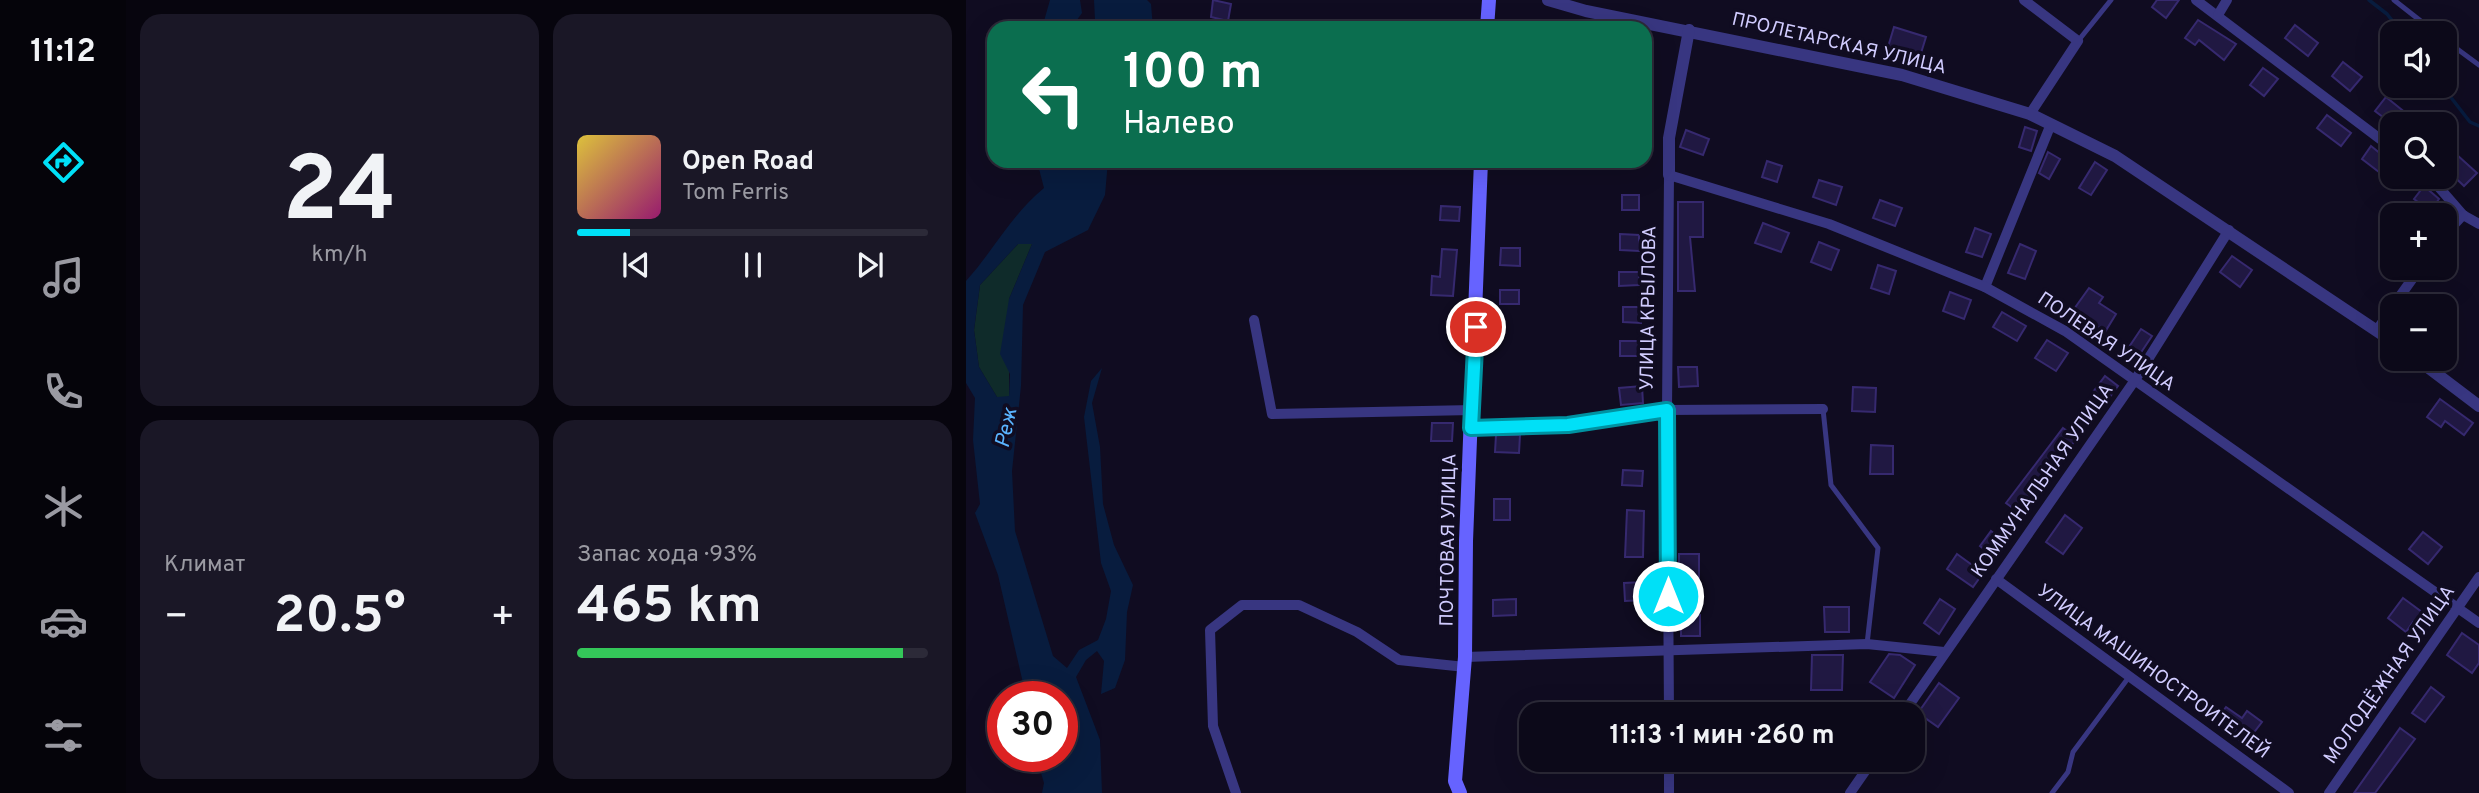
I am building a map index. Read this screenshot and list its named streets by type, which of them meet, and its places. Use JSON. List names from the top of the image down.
{
  "streets": {
    "main road": ["ПОЧТОВАЯ УЛИЦА"],
    "street": [
      "ПРОЛЕТАРСКАЯ УЛИЦА",
      "УЛИЦА КРЫЛОВА",
      "ПОЛЕВАЯ УЛИЦА",
      "КОММУНАЛЬНАЯ УЛИЦА",
      "УЛИЦА МАШИНОСТРОИТЕЛЕЙ",
      "МОЛОДЁЖНАЯ УЛИЦА"
    ]
  },
  "crossings": [
    ["ПРОЛЕТАРСКАЯ УЛИЦА", "УЛИЦА КРЫЛОВА"],
    ["ПРОЛЕТАРСКАЯ УЛИЦА", "КОММУНАЛЬНАЯ УЛИЦА"],
    ["УЛИЦА КРЫЛОВА", "ПОЛЕВАЯ УЛИЦА"],
    ["ПОЛЕВАЯ УЛИЦА", "КОММУНАЛЬНАЯ УЛИЦА"],
    ["ПОЛЕВАЯ УЛИЦА", "МОЛОДЁЖНАЯ УЛИЦА"],
    ["КОММУНАЛЬНАЯ УЛИЦА", "УЛИЦА МАШИНОСТРОИТЕЛЕЙ"]
  ],
  "water": ["Реж"],
  "page": {
    "tabs": "11:12",
    "tile": [
      ["24", "km/h"],
      "Климат",
      ["Запас хода · 93%", "465 km"]
    ],
    "map_buttons": ["+", "−"],
    "turn": ["100 m", "Налево"],
    "song": ["Open Road", "Tom Ferris"],
    "heat": ["−", "20.5°", "+"],
    "limit": "30",
    "trip": "11:13 · 1 мин · 260 m"
  }
}
